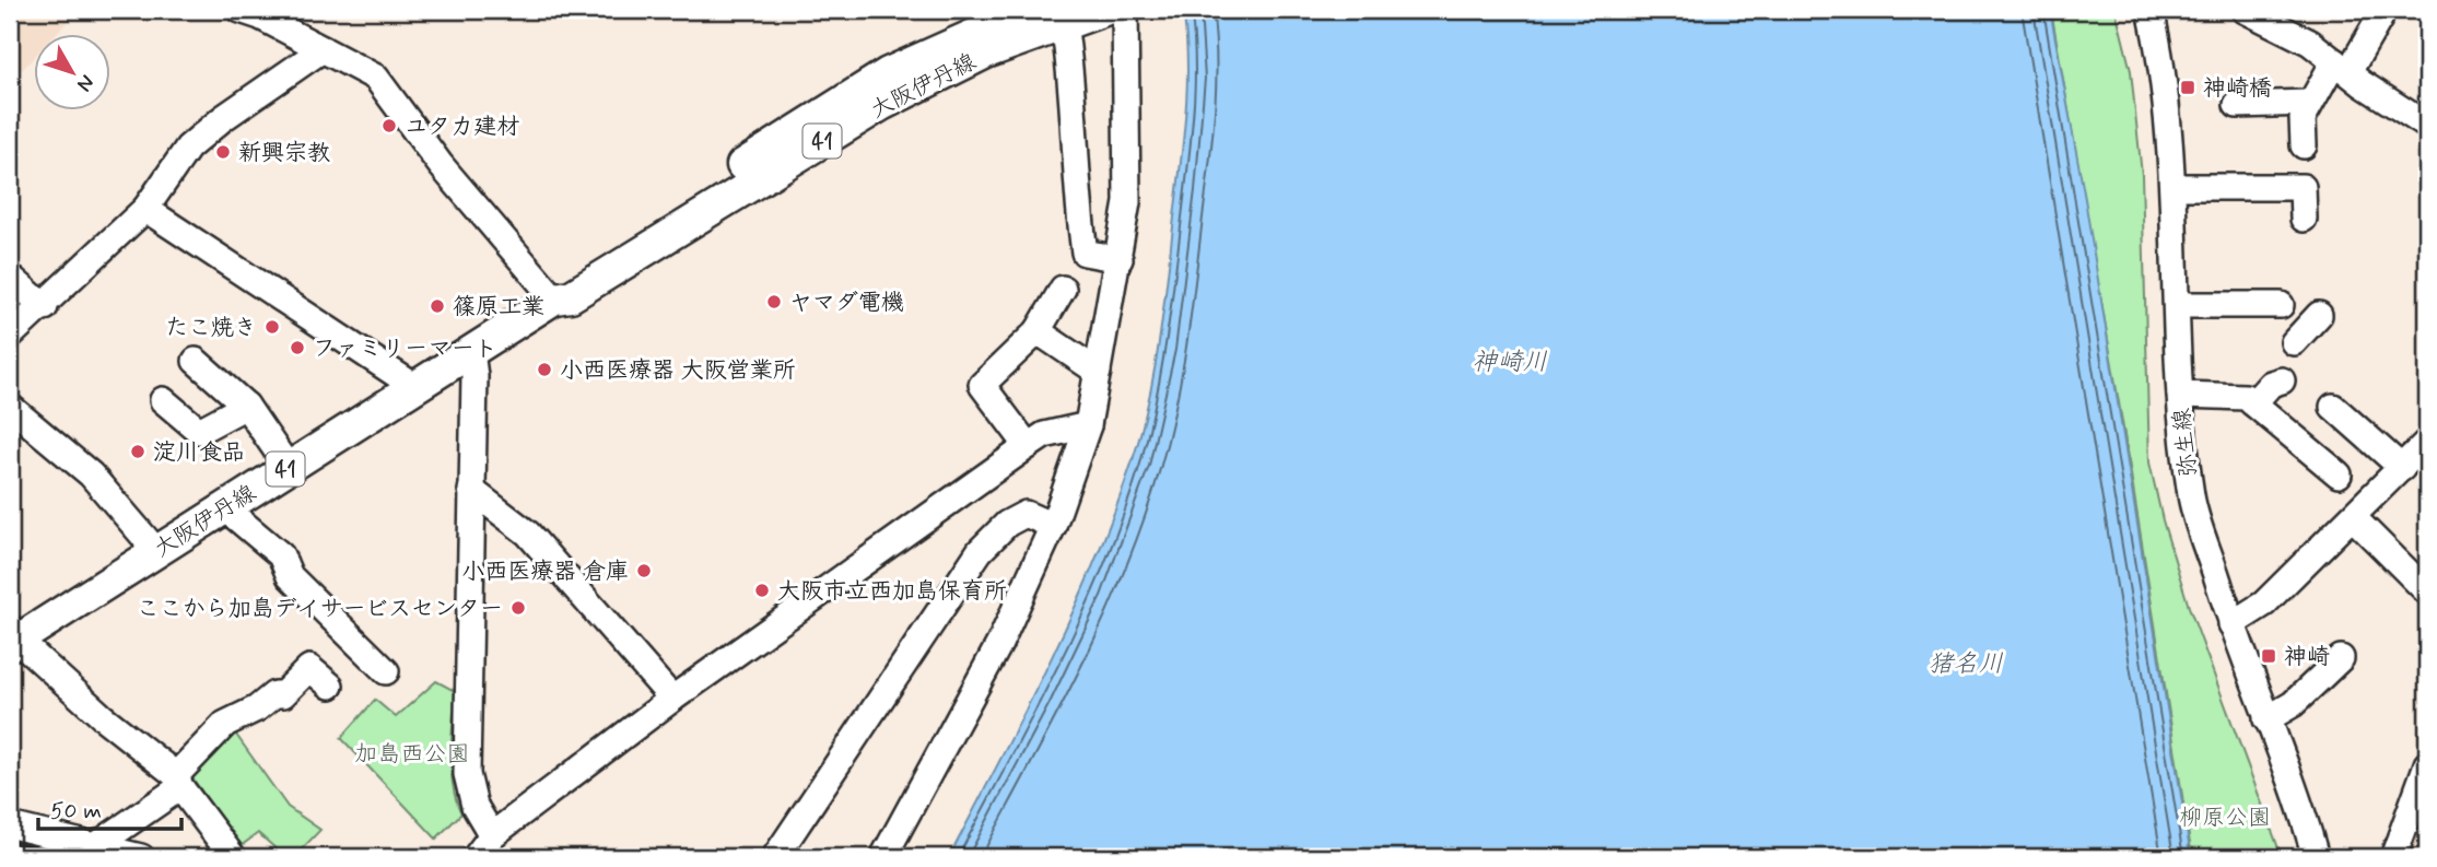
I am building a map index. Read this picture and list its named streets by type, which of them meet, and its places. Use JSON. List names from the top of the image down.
{
  "streets": {
    "main road": ["大阪伊丹線", "41"],
    "street": ["弥生線"]
  },
  "water": ["神崎川", "猪名川"],
  "parks": ["加島西公園", "柳原公園"],
  "places": {
    "transit": ["神崎橋", "神崎"],
    "other": [
      "ユタカ建材",
      "新興宗教",
      "ヤマダ電機",
      "篠原工業",
      "たこ焼き",
      "ファミリーマート",
      "小西医療器 大阪営業所",
      "淀川食品",
      "小西医療器 倉庫",
      "大阪市立西加島保育所",
      "ここから加島デイサービスセンター"
    ]
  },
  "scale_bar": "50 m",
  "north": "bottom right"
}
